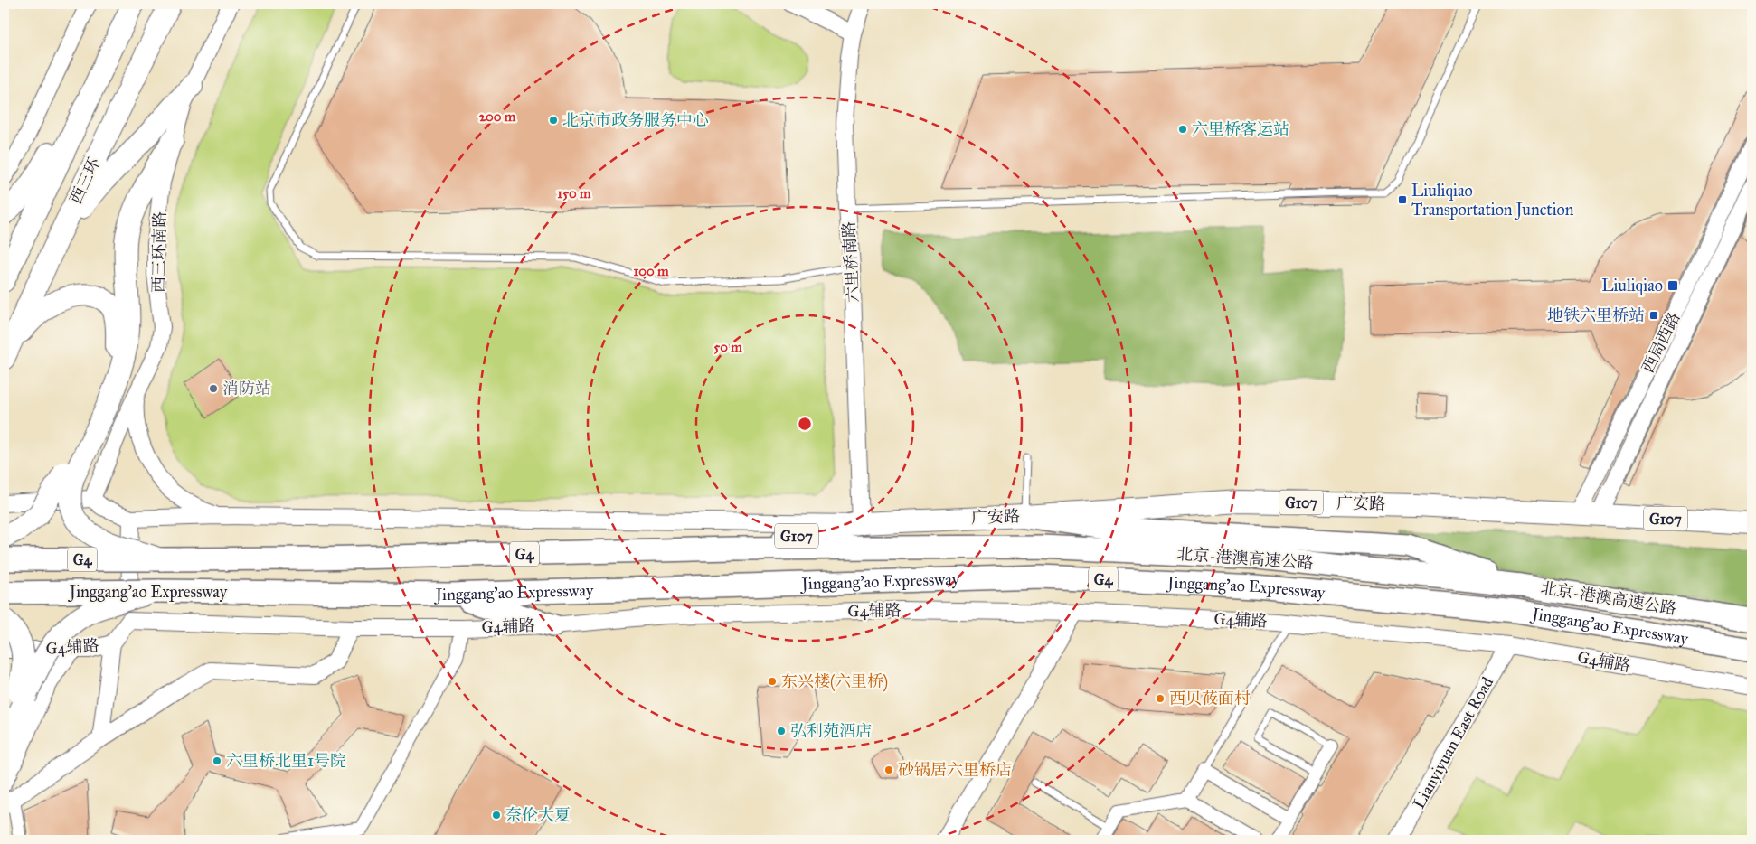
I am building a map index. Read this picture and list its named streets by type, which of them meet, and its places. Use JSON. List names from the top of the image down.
{
  "streets": {
    "highway": [
      "西三环",
      "G107",
      "广安路",
      "G4",
      "北京-港澳高速公路",
      "Jinggang'ao Expressway"
    ],
    "street": [
      "西三环南路",
      "六里桥南路",
      "西局西路",
      "G4辅路",
      "Lianyiyuan East Road"
    ]
  },
  "crossings": [
    ["六里桥南路", "G107"],
    ["六里桥南路", "广安路"],
    ["西局西路", "广安路"],
    ["G107", "广安路"],
    ["G107", "北京-港澳高速公路"],
    ["G107", "Jinggang'ao Expressway"],
    ["北京-港澳高速公路", "Jinggang'ao Expressway"],
    ["G4辅路", "Lianyiyuan East Road"]
  ],
  "places": {
    "other": [
      "北京市政务服务中心",
      "六里桥客运站",
      "消防站",
      "东兴楼(六里桥)",
      "西贝莜面村",
      "弘利苑酒店",
      "六里桥北里1号院",
      "砂锅居六里桥店",
      "奈伦大夏"
    ],
    "transit": ["Liuliqiao Transportation Junction", "Liuliqiao", "地铁六里桥站"]
  },
  "rings": [
    "200 m",
    "150 m",
    "100 m",
    "50 m"
  ]
}
